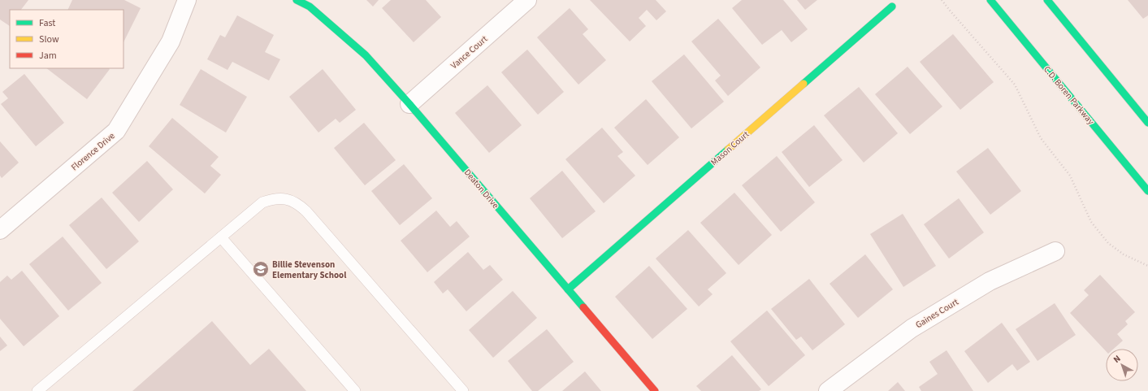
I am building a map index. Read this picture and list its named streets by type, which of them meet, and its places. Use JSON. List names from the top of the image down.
{
  "streets": {
    "street": [
      "Vance Court",
      "C.D. Boren Parkway",
      "Mason Court",
      "Florence Drive",
      "Deaton Drive",
      "Gaines Court"
    ]
  },
  "crossings": [
    ["Vance Court", "Deaton Drive"],
    ["Mason Court", "Deaton Drive"]
  ],
  "places": {
    "school or university": ["Billie Stevenson Elementary School"]
  },
  "legend": ["Fast", "Slow", "Jam"],
  "north": "top left"
}
